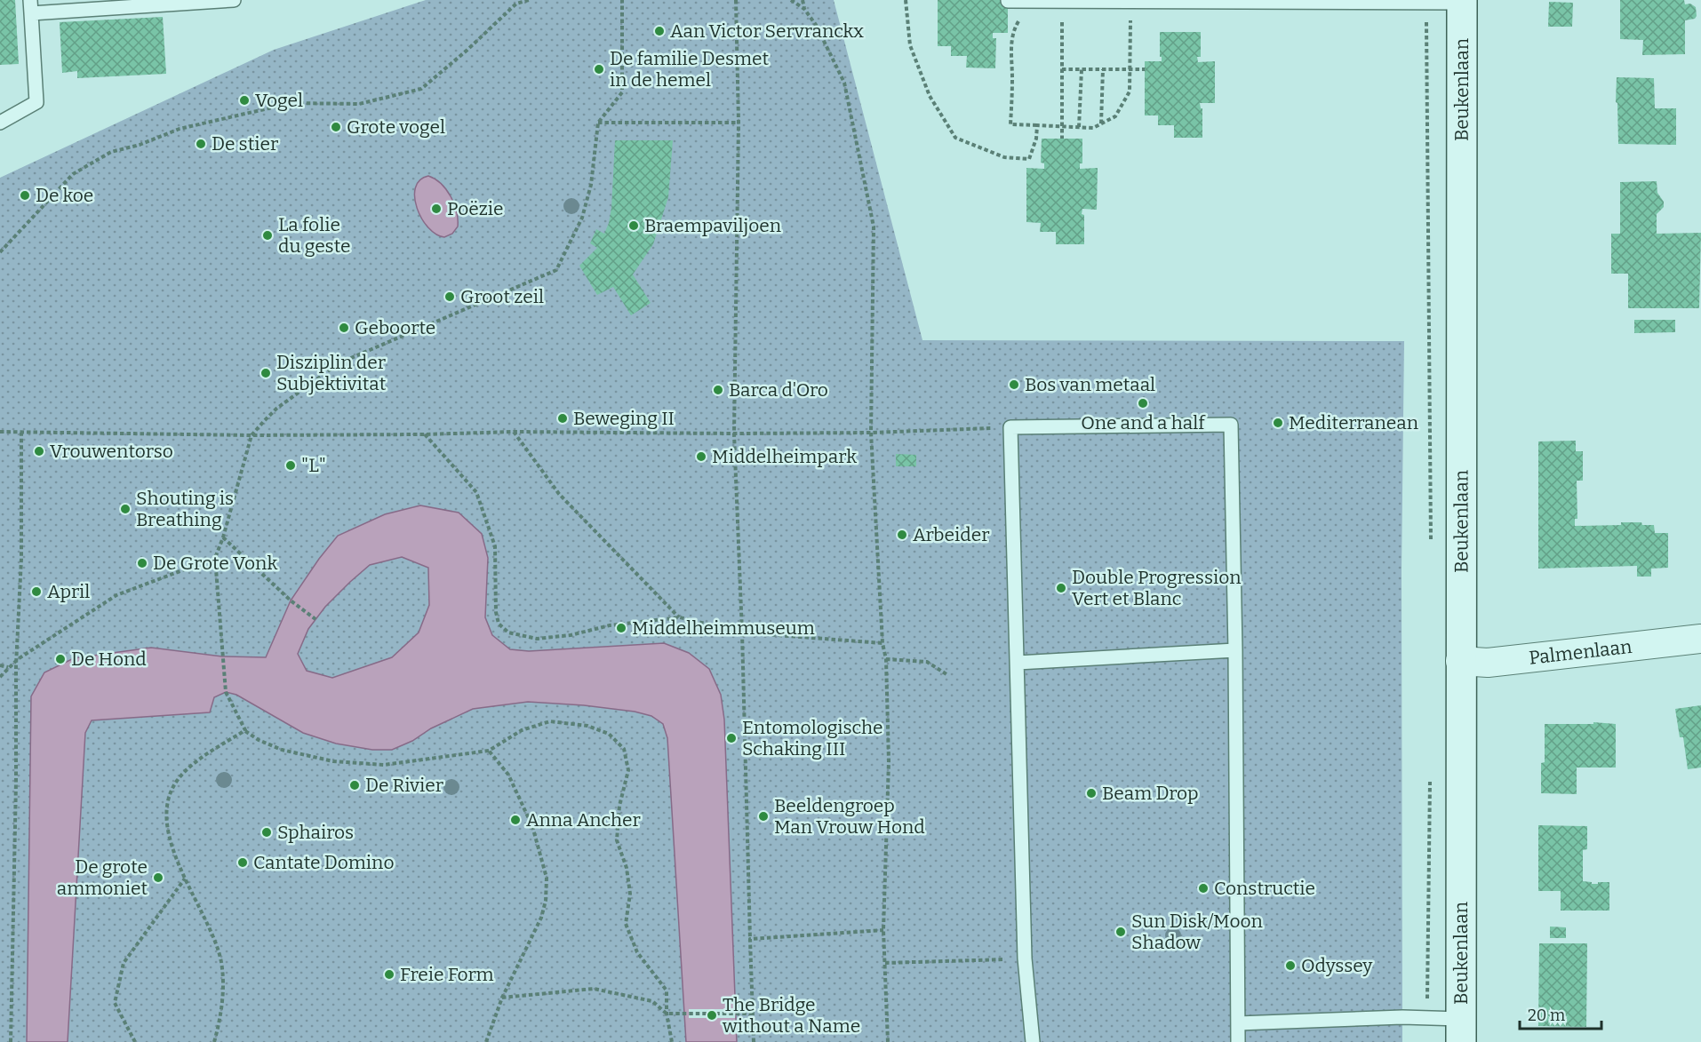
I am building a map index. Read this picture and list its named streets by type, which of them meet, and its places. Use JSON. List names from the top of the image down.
{
  "streets": {
    "street": ["Beukenlaan", "Palmenlaan"]
  },
  "crossings": [
    ["Beukenlaan", "Palmenlaan"]
  ],
  "places": [
    "Aan Victor Servranckx",
    "De familie Desmet in de hemel",
    "Vogel",
    "Grote vogel",
    "De stier",
    "De koe",
    "Poëzie",
    "Braempaviljoen",
    "La folie du geste",
    "Groot zeil",
    "Geboorte",
    "Disziplin der Subjektivitat",
    "Bos van metaal",
    "Barca d'Oro",
    "One and a half",
    "Beweging II",
    "Mediterranean",
    "Vrouwentorso",
    "Middelheimpark",
    "\"L\"",
    "Shouting is Breathing",
    "Arbeider",
    "De Grote Vonk",
    "Double Progression Vert et Blanc",
    "April",
    "Middelheimmuseum",
    "De Hond",
    "Entomologische Schaking III",
    "De Rivier",
    "Beam Drop",
    "Beeldengroep Man Vrouw Hond",
    "Anna Ancher",
    "Sphairos",
    "Cantate Domino",
    "De grote ammoniet",
    "Constructie",
    "Sun Disk/Moon Shadow",
    "Odyssey",
    "Freie Form",
    "The Bridge without a Name"
  ],
  "scale_bar": "20 m"
}
